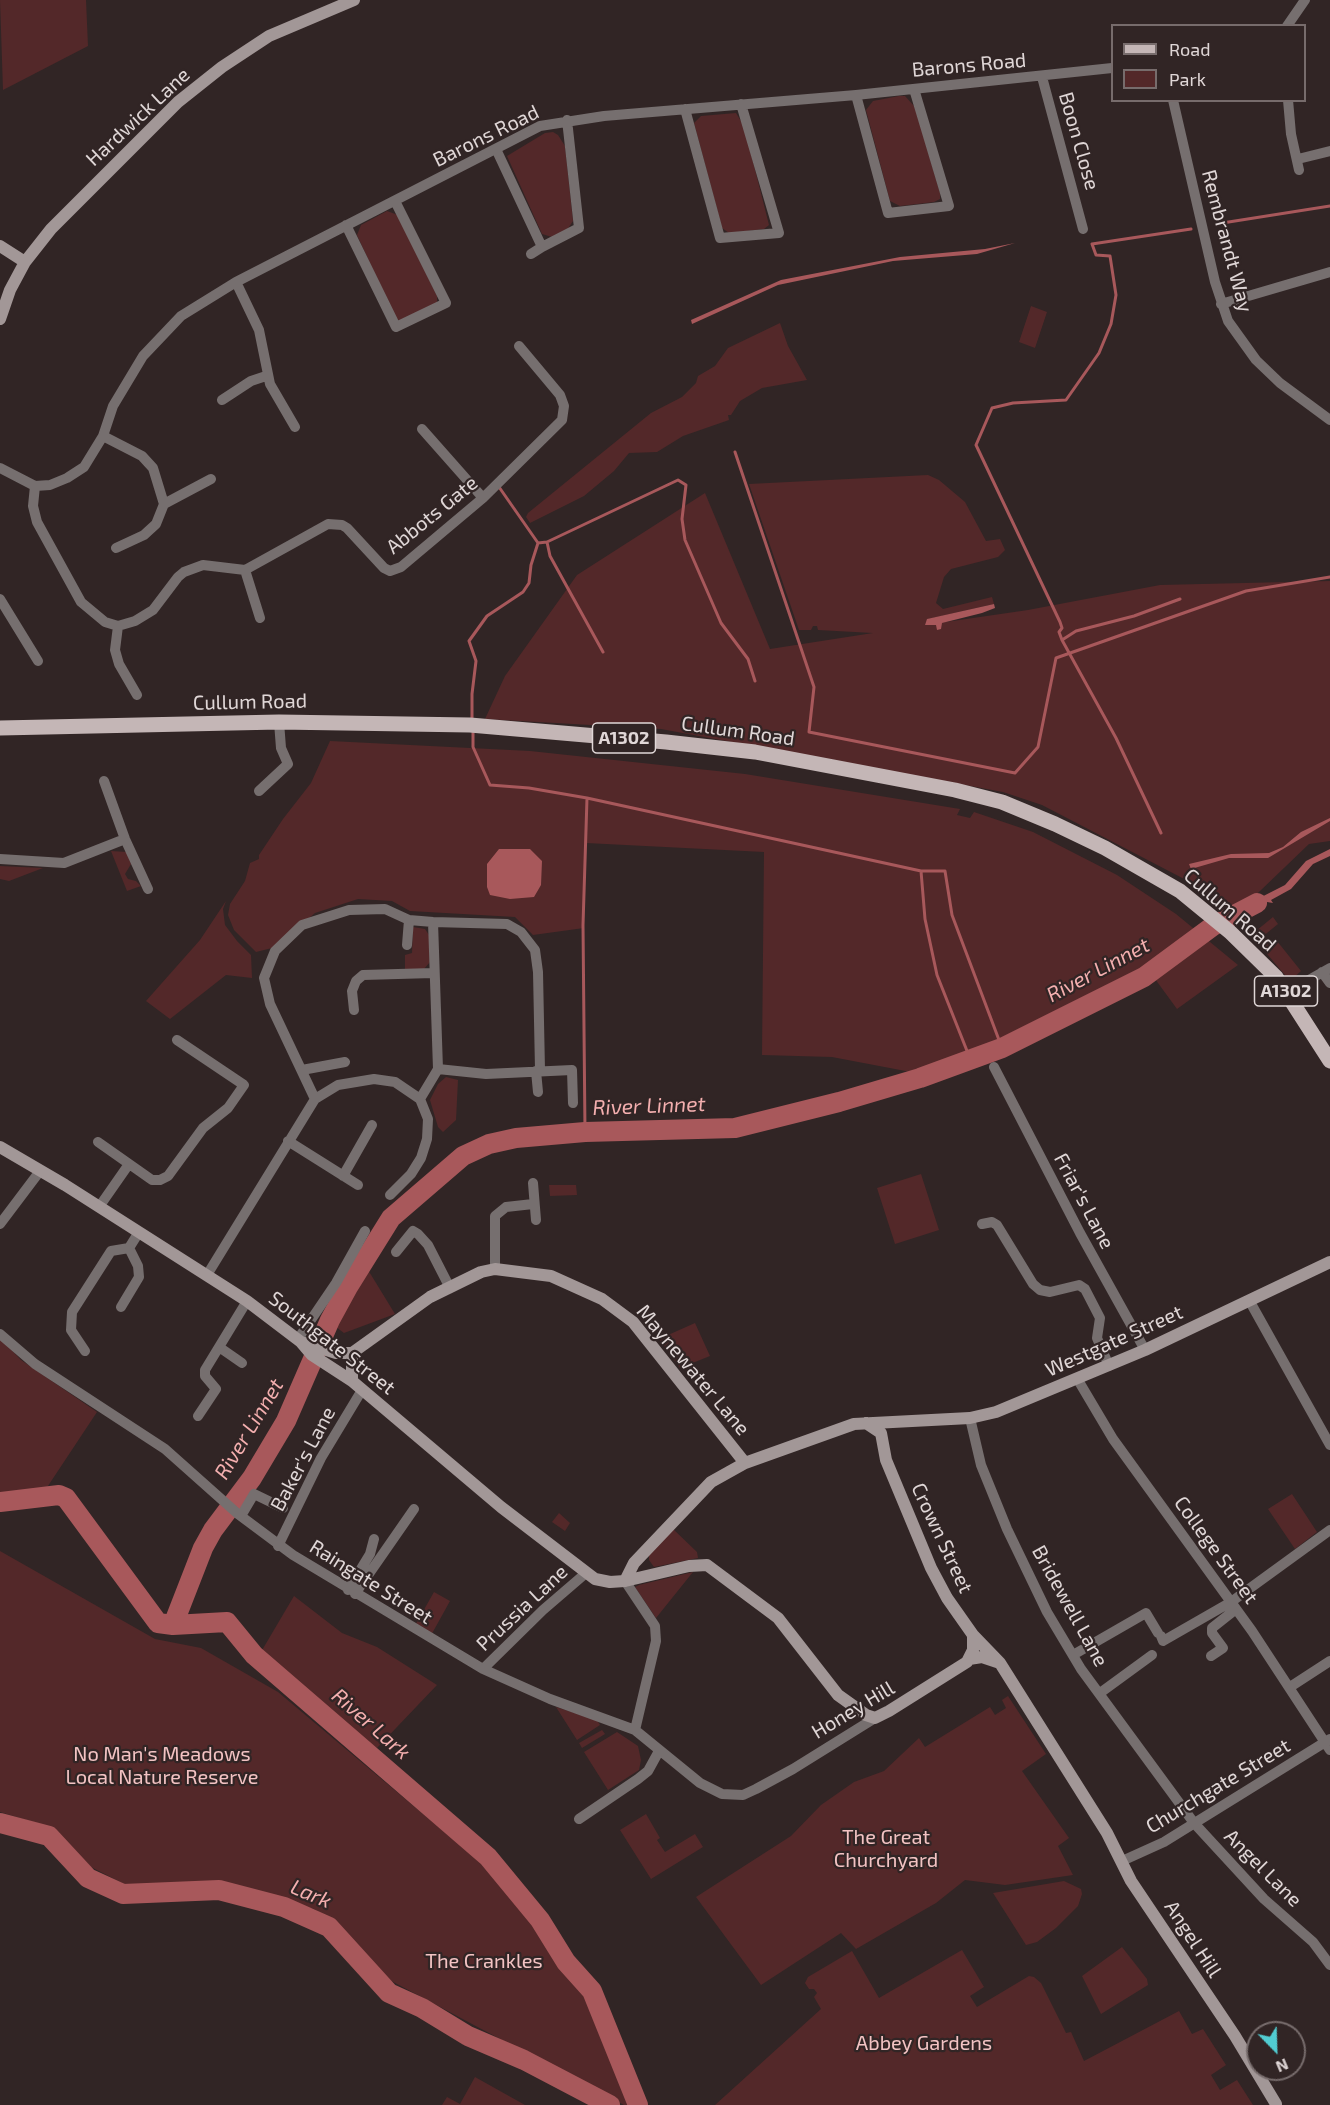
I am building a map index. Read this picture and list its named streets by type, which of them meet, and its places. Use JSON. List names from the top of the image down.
{
  "streets": {
    "main road": ["Cullum Road", "A1302"],
    "street": [
      "Barons Road",
      "Hardwick Lane",
      "Boon Close",
      "Rembrandt Way",
      "Abbots Gate",
      "Friar's Lane",
      "Westgate Street",
      "Southgate Street",
      "Maynewater Lane",
      "Baker's Lane",
      "Crown Street",
      "College Street",
      "Raingate Street",
      "Bridewell Lane",
      "Prussia Lane",
      "Honey Hill",
      "Churchgate Street",
      "Angel Lane",
      "Angel Hill"
    ]
  },
  "crossings": [
    ["Barons Road", "Boon Close"],
    ["Friar's Lane", "Westgate Street"],
    ["Westgate Street", "Southgate Street"],
    ["Westgate Street", "Maynewater Lane"],
    ["Westgate Street", "College Street"],
    ["Westgate Street", "Bridewell Lane"],
    ["Southgate Street", "Baker's Lane"],
    ["Southgate Street", "Prussia Lane"],
    ["Southgate Street", "Honey Hill"],
    ["Baker's Lane", "Raingate Street"],
    ["Crown Street", "Churchgate Street"],
    ["Crown Street", "Angel Hill"],
    ["College Street", "Churchgate Street"],
    ["Raingate Street", "Prussia Lane"],
    ["Bridewell Lane", "Churchgate Street"],
    ["Bridewell Lane", "Angel Lane"],
    ["Churchgate Street", "Angel Lane"],
    ["Churchgate Street", "Angel Hill"]
  ],
  "water": ["River Linnet", "River Lark", "Lark"],
  "parks": [
    "No Man's Meadows Local Nature Reserve",
    "The Great Churchyard",
    "The Crankles",
    "Abbey Gardens"
  ],
  "legend": ["Road", "Park"],
  "north": "bottom right"
}
